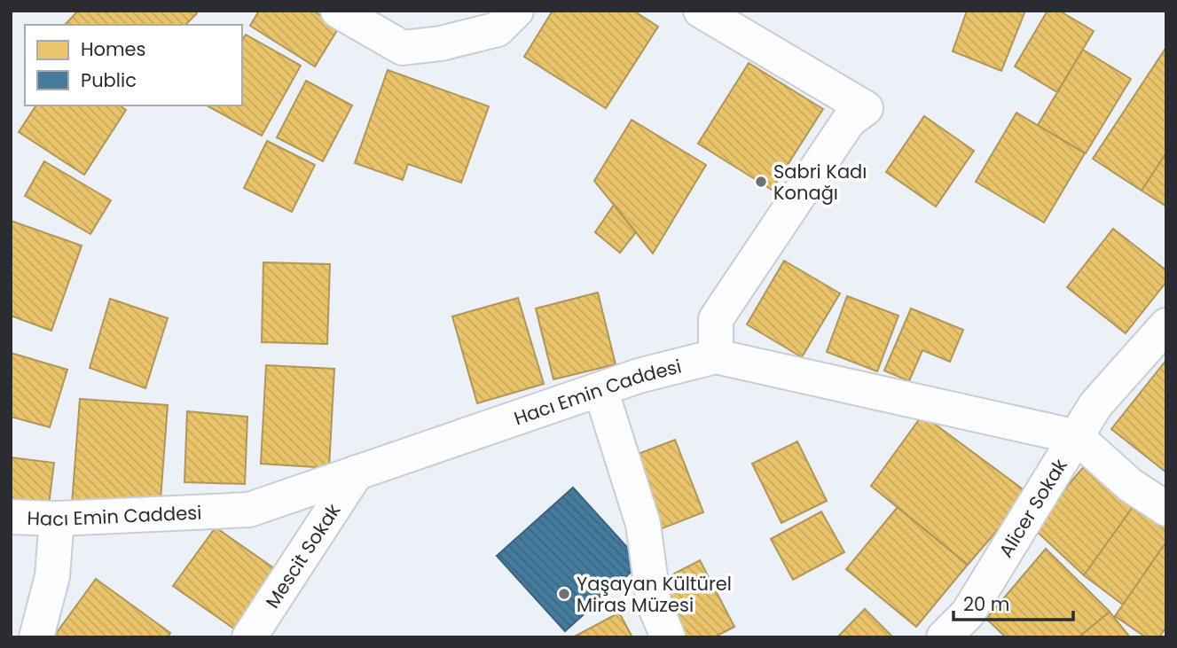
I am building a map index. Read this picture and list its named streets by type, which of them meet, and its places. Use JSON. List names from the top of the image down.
{
  "streets": {
    "street": ["Hacı Emin Caddesi", "Alicer Sokak", "Mescit Sokak"]
  },
  "crossings": [
    ["Hacı Emin Caddesi", "Alicer Sokak"],
    ["Hacı Emin Caddesi", "Mescit Sokak"]
  ],
  "places": ["Sabri Kadı Konağı", "Yaşayan Kültürel Miras Müzesi"],
  "legend": ["Homes", "Public"],
  "scale_bar": "20 m"
}
